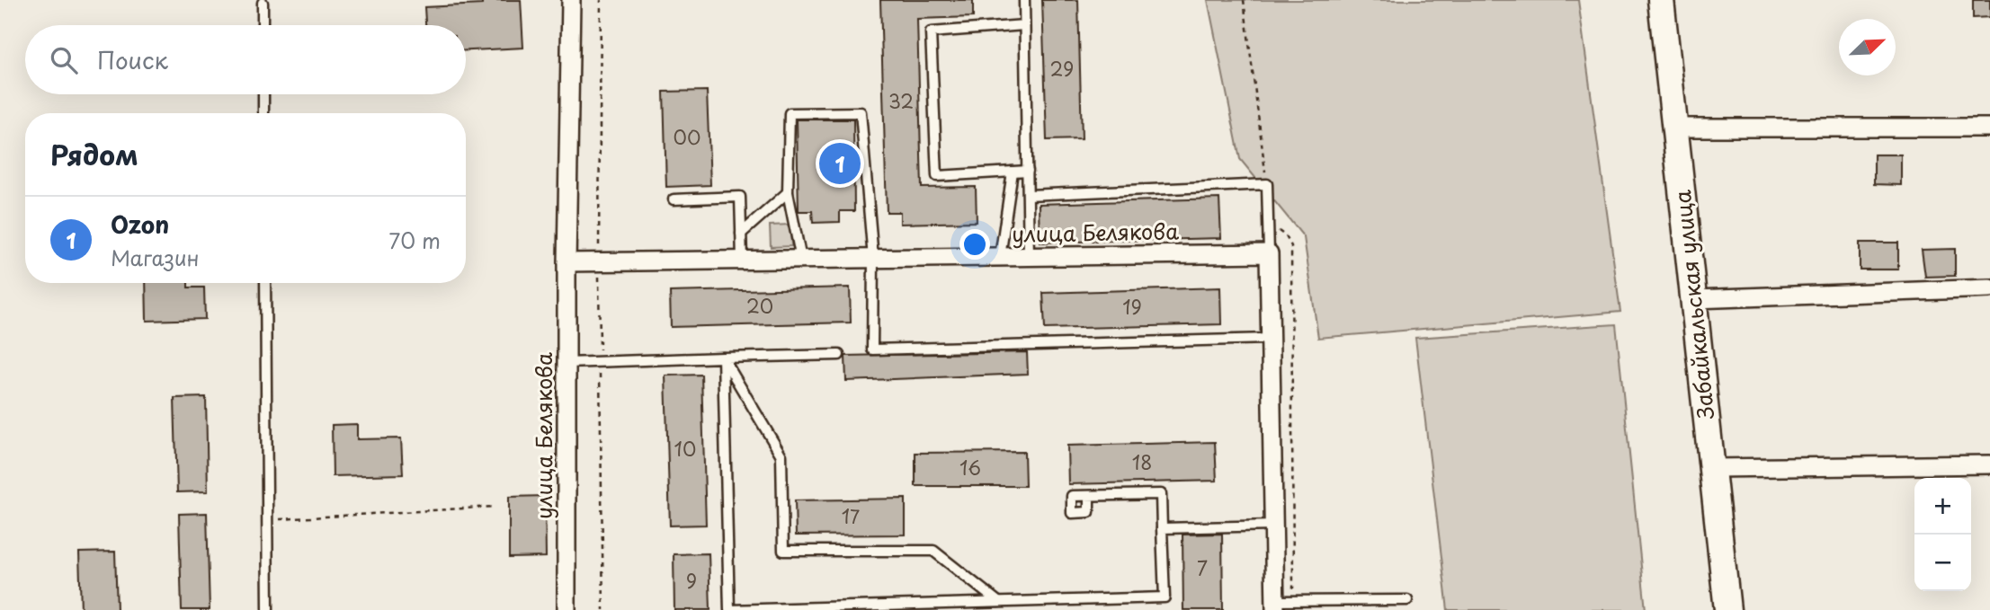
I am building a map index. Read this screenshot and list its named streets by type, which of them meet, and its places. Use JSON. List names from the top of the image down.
{
  "streets": {
    "street": ["улица Белякова", "Забайкальская улица"]
  },
  "house_numbers": [
    "29",
    "32",
    "00",
    "20",
    "19",
    "10",
    "18",
    "16",
    "17",
    "7",
    "9"
  ],
  "north": "top right",
  "page": {
    "search": "Поиск",
    "heading": "Рядом",
    "pins": "1",
    "list": [
      {
        "mark": "1",
        "name": "Ozon",
        "note": "Магазин",
        "value": "70 m"
      }
    ],
    "map_buttons": ["+", "−"]
  }
}
